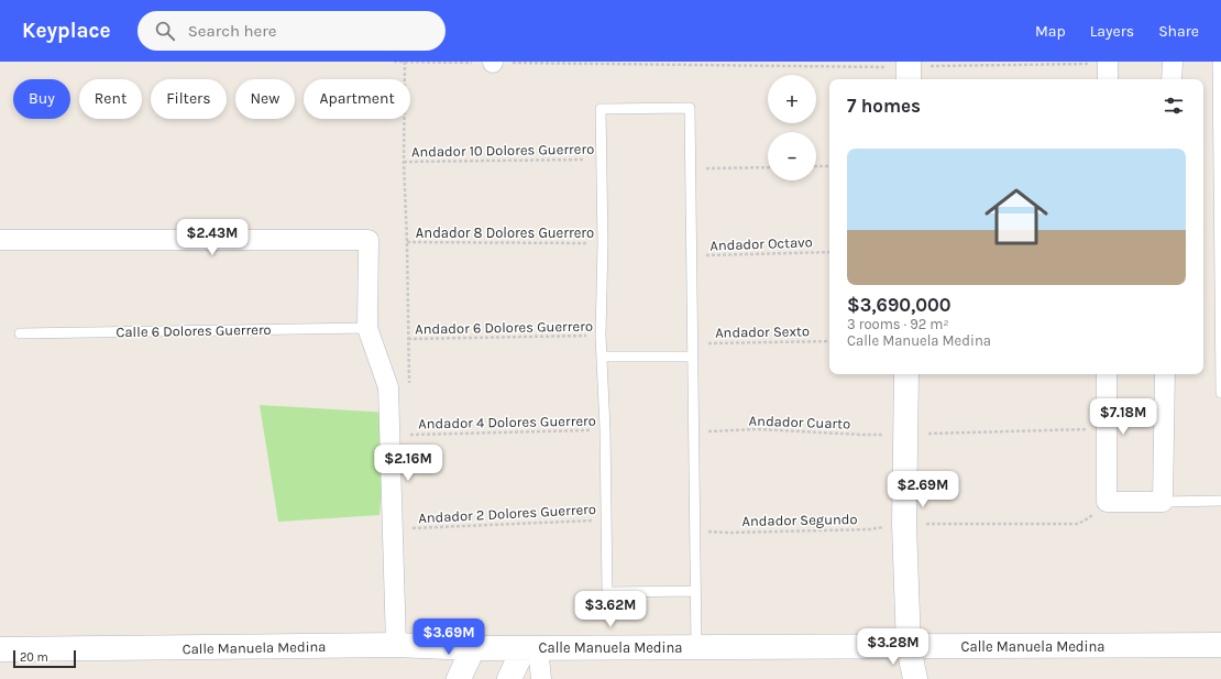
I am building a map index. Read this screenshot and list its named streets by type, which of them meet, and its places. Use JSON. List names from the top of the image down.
{
  "streets": {
    "street": ["Calle Manuela Medina"],
    "lane": ["Calle 6 Dolores Guerrero"],
    "path": [
      "Andador 10 Dolores Guerrero",
      "Andador 8 Dolores Guerrero",
      "Andador Octavo",
      "Andador 6 Dolores Guerrero",
      "Andador Sexto",
      "Andador 4 Dolores Guerrero",
      "Andador Cuarto",
      "Andador 2 Dolores Guerrero",
      "Andador Segundo"
    ]
  },
  "scale_bar": "20 m",
  "page": {
    "header": "Keyplace",
    "search": "Search here",
    "nav": ["Map", "Layers", "Share"],
    "map_buttons": ["+", "−"],
    "chip": [
      "Buy",
      "Rent",
      "Filters",
      "New",
      "Apartment"
    ],
    "heading": "7 homes",
    "list": [
      {
        "name": "$3,690,000",
        "note": "3 rooms · 92 m² · Calle Manuela Medina"
      }
    ],
    "price": [
      "$2.43M",
      "$7.18M",
      "$2.16M",
      "$2.69M",
      "$3.62M",
      "$3.69M",
      "$3.28M"
    ],
    "scale": "20 m"
  }
}
